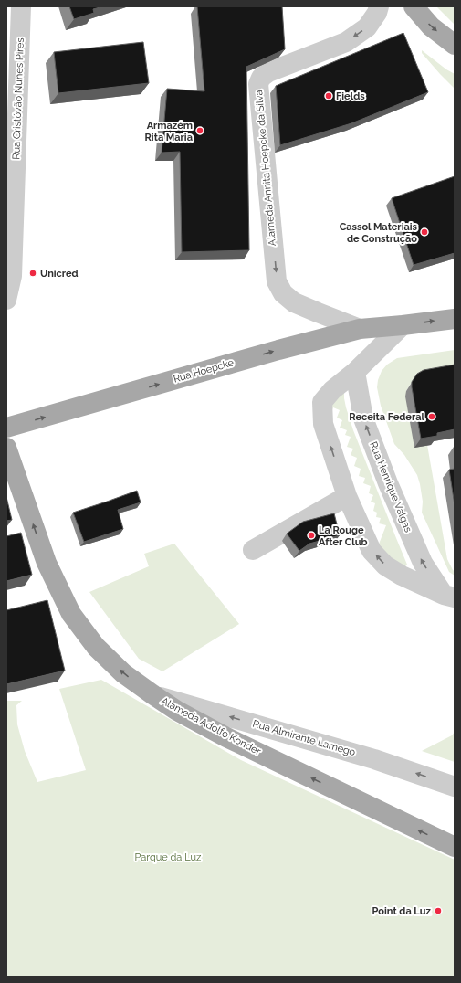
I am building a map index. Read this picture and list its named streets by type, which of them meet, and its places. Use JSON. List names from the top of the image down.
{
  "streets": {
    "main road": ["Rua Hoepcke", "Alameda Adolfo Konder"],
    "street": [
      "Rua Cristóvão Nunes Pires",
      "Alameda Annita Hoepcke da Silva",
      "Rua Henrique Valgas",
      "Rua Almirante Lamego"
    ]
  },
  "crossings": [
    ["Alameda Annita Hoepcke da Silva", "Rua Hoepcke"],
    ["Rua Hoepcke", "Rua Henrique Valgas"],
    ["Alameda Adolfo Konder", "Rua Almirante Lamego"]
  ],
  "one_way": [
    "Rua Hoepcke",
    "Rua Henrique Valgas",
    "Alameda Adolfo Konder",
    "Rua Almirante Lamego"
  ],
  "parks": ["Parque da Luz"],
  "places": [
    "Fields",
    "Armazém Rita Maria",
    "Cassol Materiais de Construção",
    "Unicred",
    "Receita Federal",
    "La Rouge After Club",
    "Point da Luz"
  ]
}
